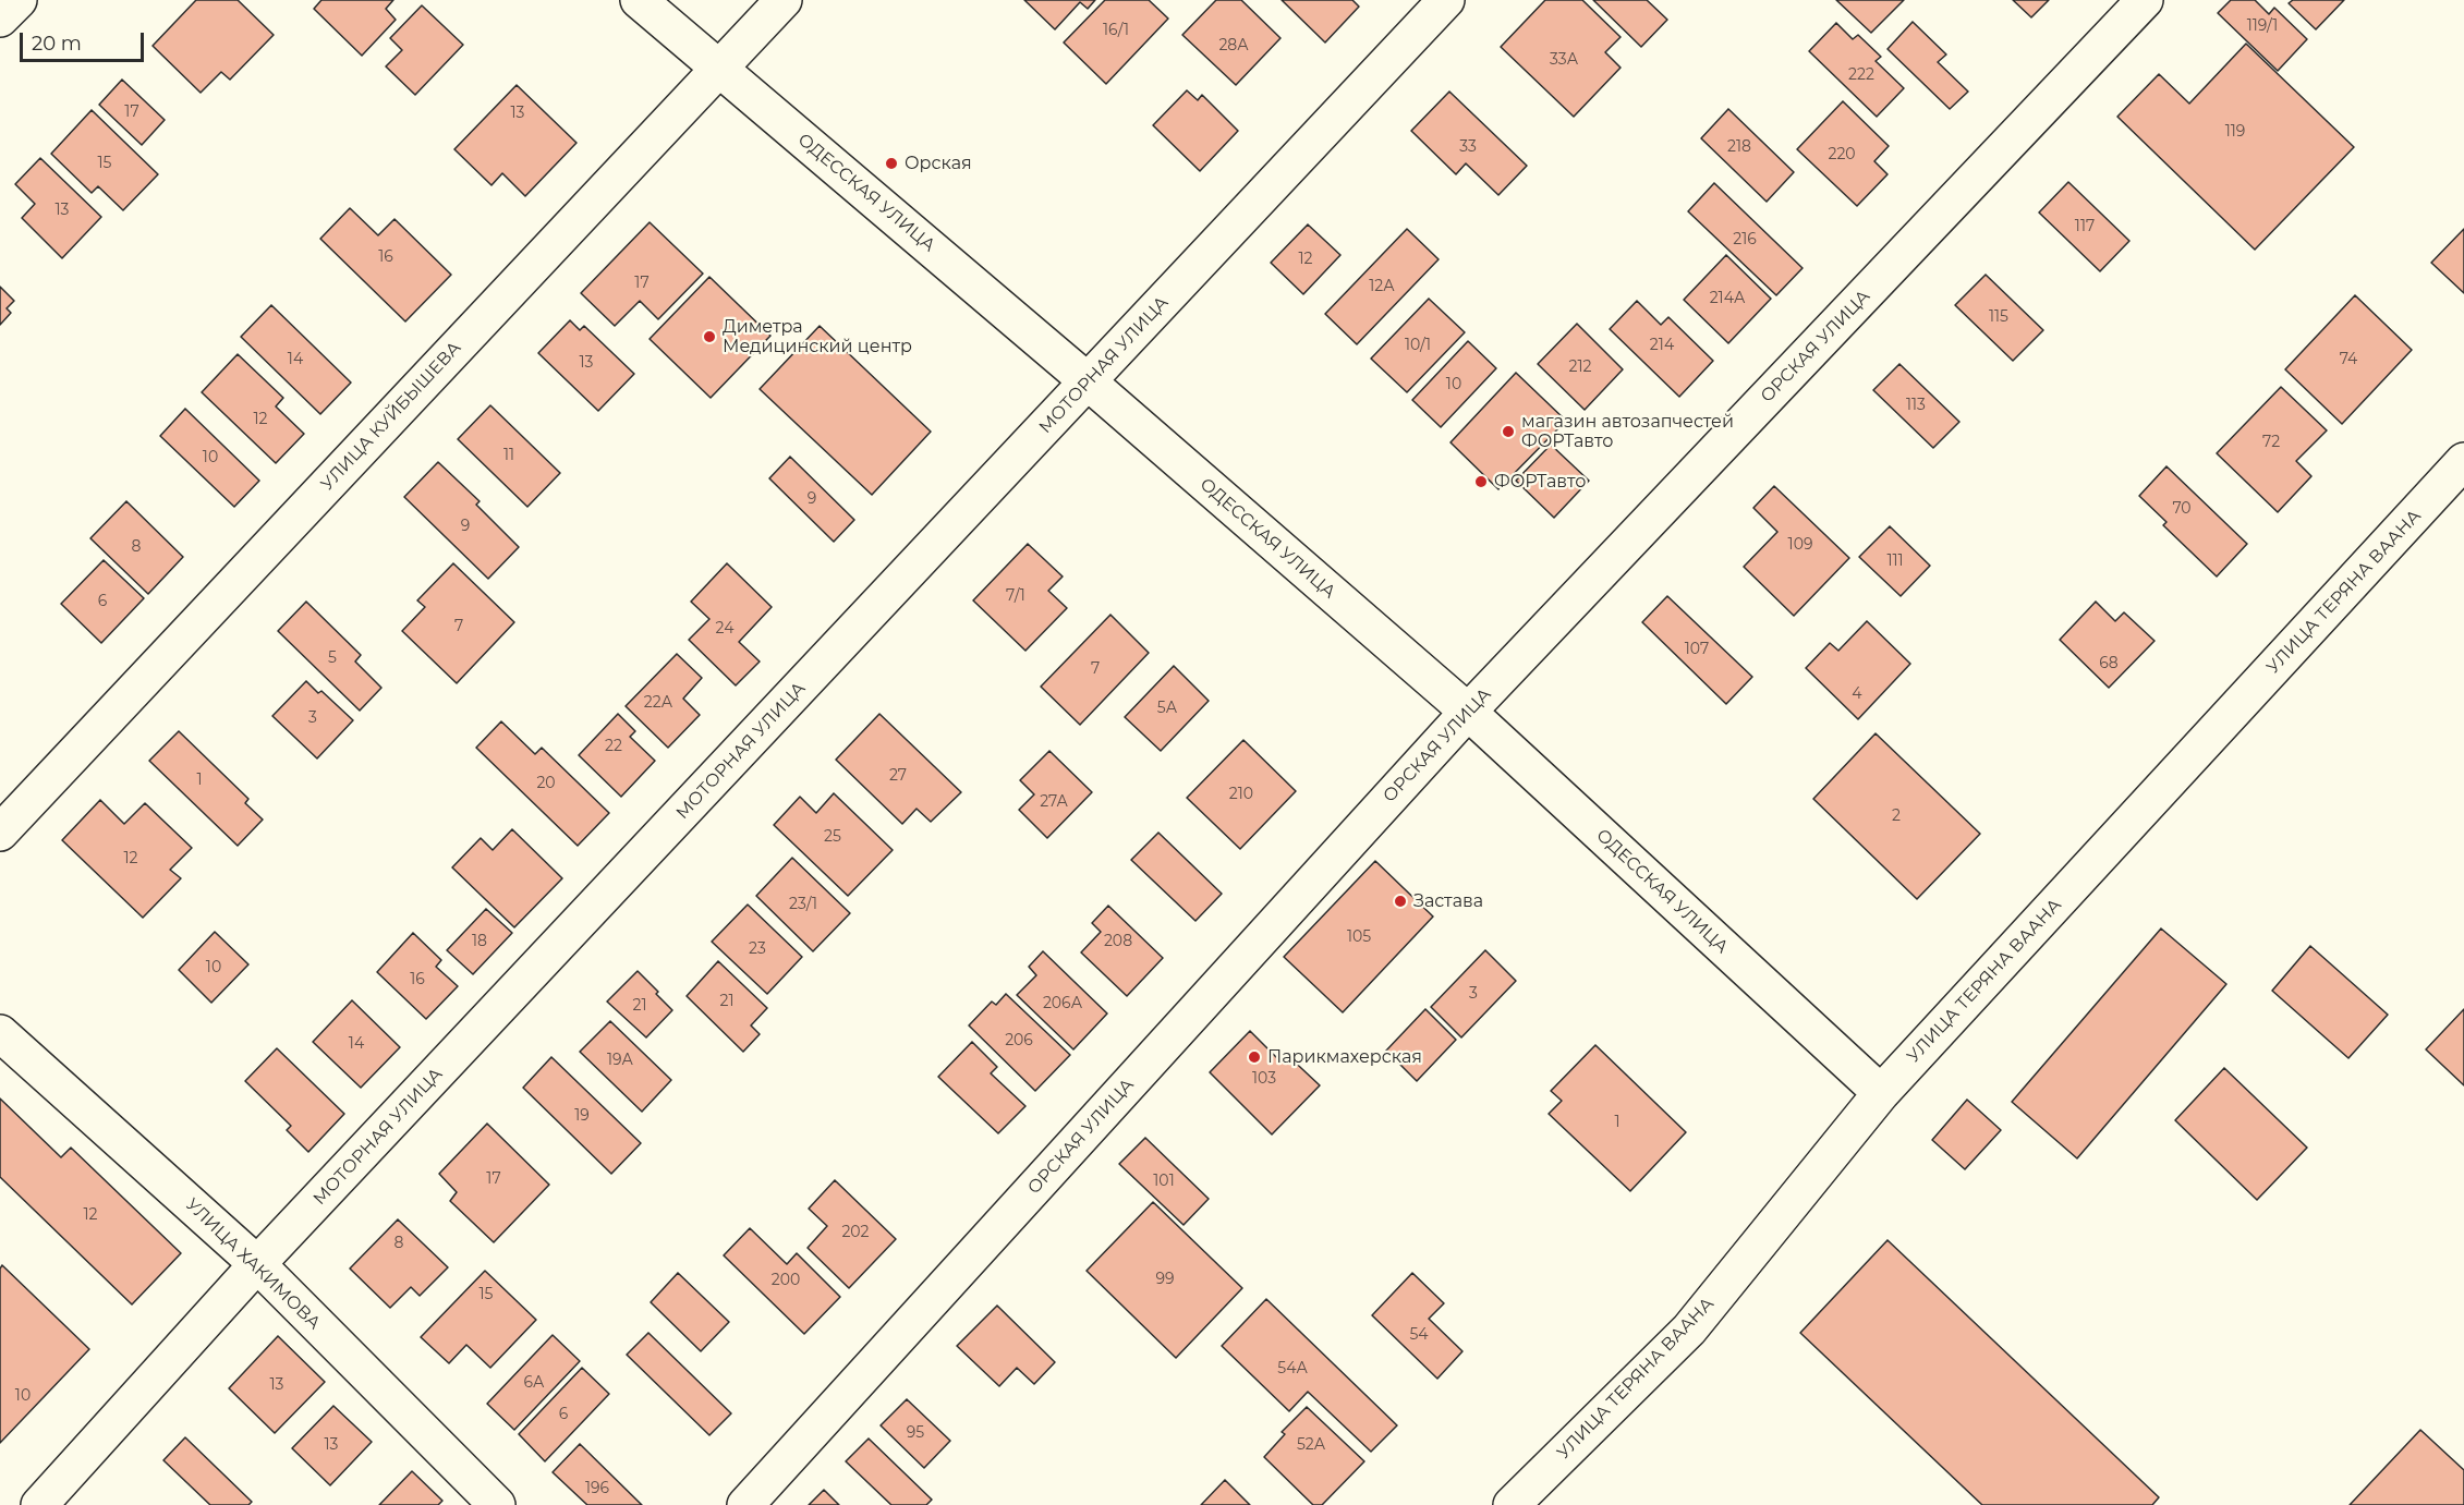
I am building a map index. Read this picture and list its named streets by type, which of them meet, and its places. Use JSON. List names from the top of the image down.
{
  "streets": {
    "street": [
      "ОДЕССКАЯ УЛИЦА",
      "ОРСКАЯ УЛИЦА",
      "МОТОРНАЯ УЛИЦА",
      "УЛИЦА КУЙБЫШЕВА",
      "УЛИЦА ТЕРЯНА ВААНА",
      "УЛИЦА ХАКИМОВА"
    ]
  },
  "crossings": [
    ["ОДЕССКАЯ УЛИЦА", "ОРСКАЯ УЛИЦА"],
    ["ОДЕССКАЯ УЛИЦА", "МОТОРНАЯ УЛИЦА"],
    ["ОДЕССКАЯ УЛИЦА", "УЛИЦА КУЙБЫШЕВА"],
    ["ОДЕССКАЯ УЛИЦА", "УЛИЦА ТЕРЯНА ВААНА"],
    ["МОТОРНАЯ УЛИЦА", "УЛИЦА ХАКИМОВА"]
  ],
  "places": [
    "Орская",
    "Диметра Медицинский центр",
    "магазин автозапчестей ФОРТавто",
    "ФОРТавто",
    "Застава",
    "Парикмахерская"
  ],
  "house_numbers": [
    "119/1",
    "16/1",
    "28А",
    "33А",
    "222",
    "17",
    "13",
    "119",
    "33",
    "218",
    "220",
    "15",
    "13",
    "117",
    "216",
    "16",
    "12",
    "17",
    "12А",
    "214А",
    "115",
    "10/1",
    "214",
    "14",
    "74",
    "13",
    "212",
    "10",
    "113",
    "12",
    "72",
    "11",
    "10",
    "9",
    "70",
    "9",
    "109",
    "8",
    "111",
    "7/1",
    "6",
    "7",
    "24",
    "107",
    "5",
    "68",
    "7",
    "4",
    "22А",
    "5А",
    "3",
    "22",
    "27",
    "1",
    "20",
    "210",
    "27А",
    "2",
    "25",
    "12",
    "23/1",
    "105",
    "18",
    "208",
    "23",
    "10",
    "16",
    "3",
    "21",
    "206А",
    "21",
    "206",
    "14",
    "19А",
    "103",
    "19",
    "1",
    "17",
    "101",
    "12",
    "202",
    "8",
    "99",
    "200",
    "15",
    "54",
    "54А",
    "6А",
    "13",
    "10",
    "6",
    "95",
    "13",
    "52А",
    "196"
  ],
  "scale_bar": "20 m"
}
